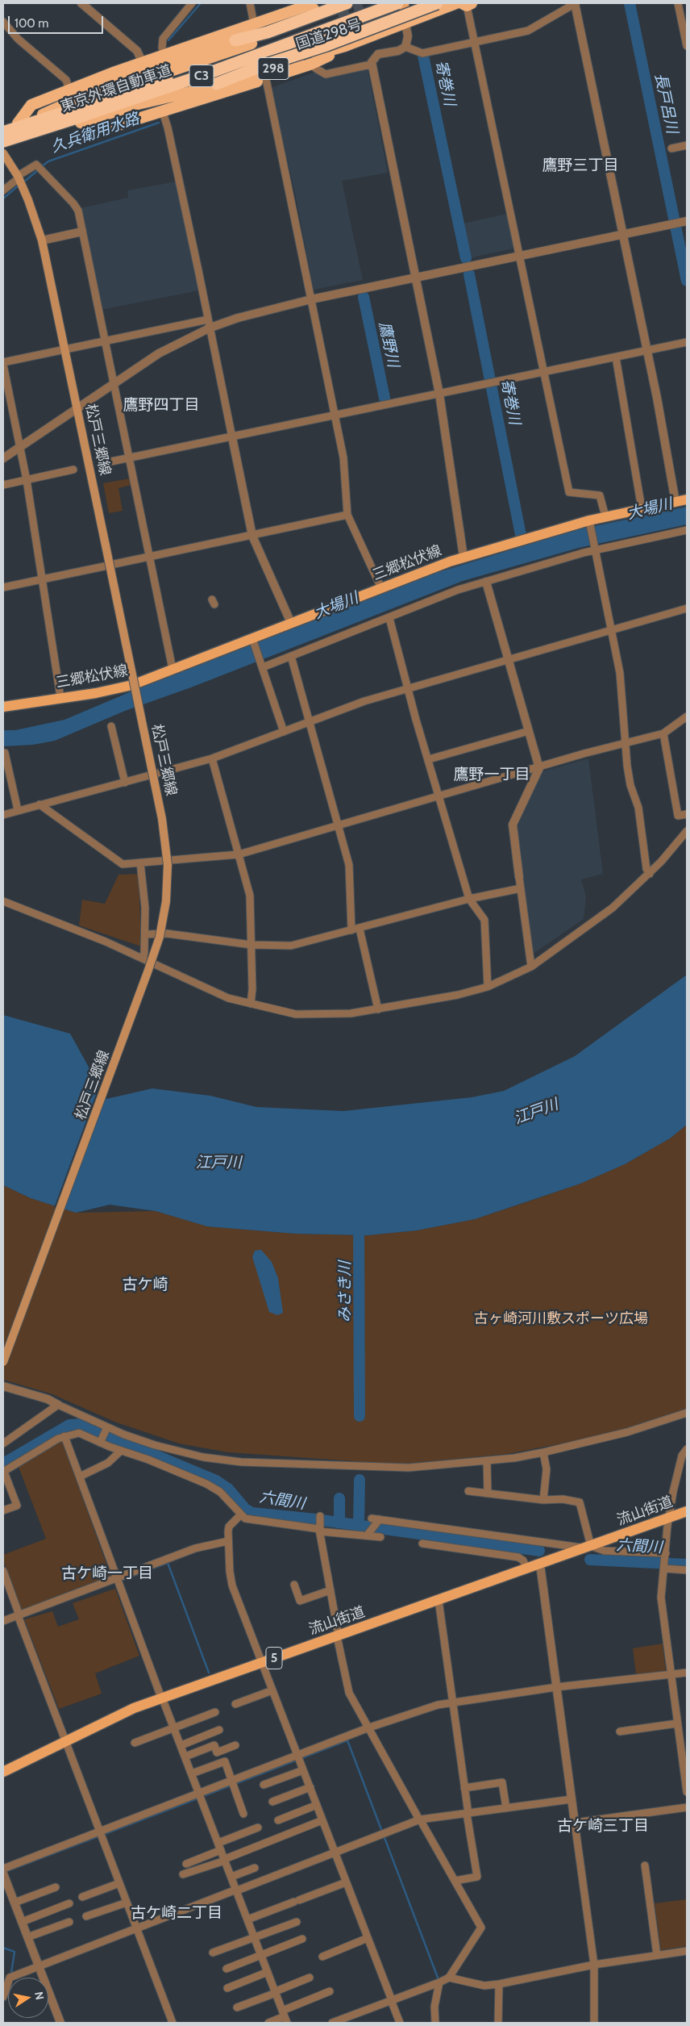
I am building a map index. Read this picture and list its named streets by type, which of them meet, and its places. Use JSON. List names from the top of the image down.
{
  "streets": {
    "highway": [
      "国道298号",
      "298",
      "C3",
      "東京外環自動車道"
    ],
    "main road": [
      "松戸三郷線",
      "三郷松伏線",
      "流山街道",
      "5"
    ]
  },
  "crossings": [
    ["国道298号", "298"]
  ],
  "districts": [
    "鷹野三丁目",
    "鷹野四丁目",
    "鷹野一丁目",
    "古ケ崎",
    "古ケ崎一丁目",
    "古ケ崎三丁目",
    "古ケ崎二丁目"
  ],
  "water": [
    "寄巻川",
    "長戸呂川",
    "久兵衛用水路",
    "鷹野川",
    "大場川",
    "江戸川",
    "みさき川",
    "六間川"
  ],
  "parks": ["古ヶ崎河川敷スポーツ広場"],
  "scale_bar": "100 m",
  "north": "right"
}
